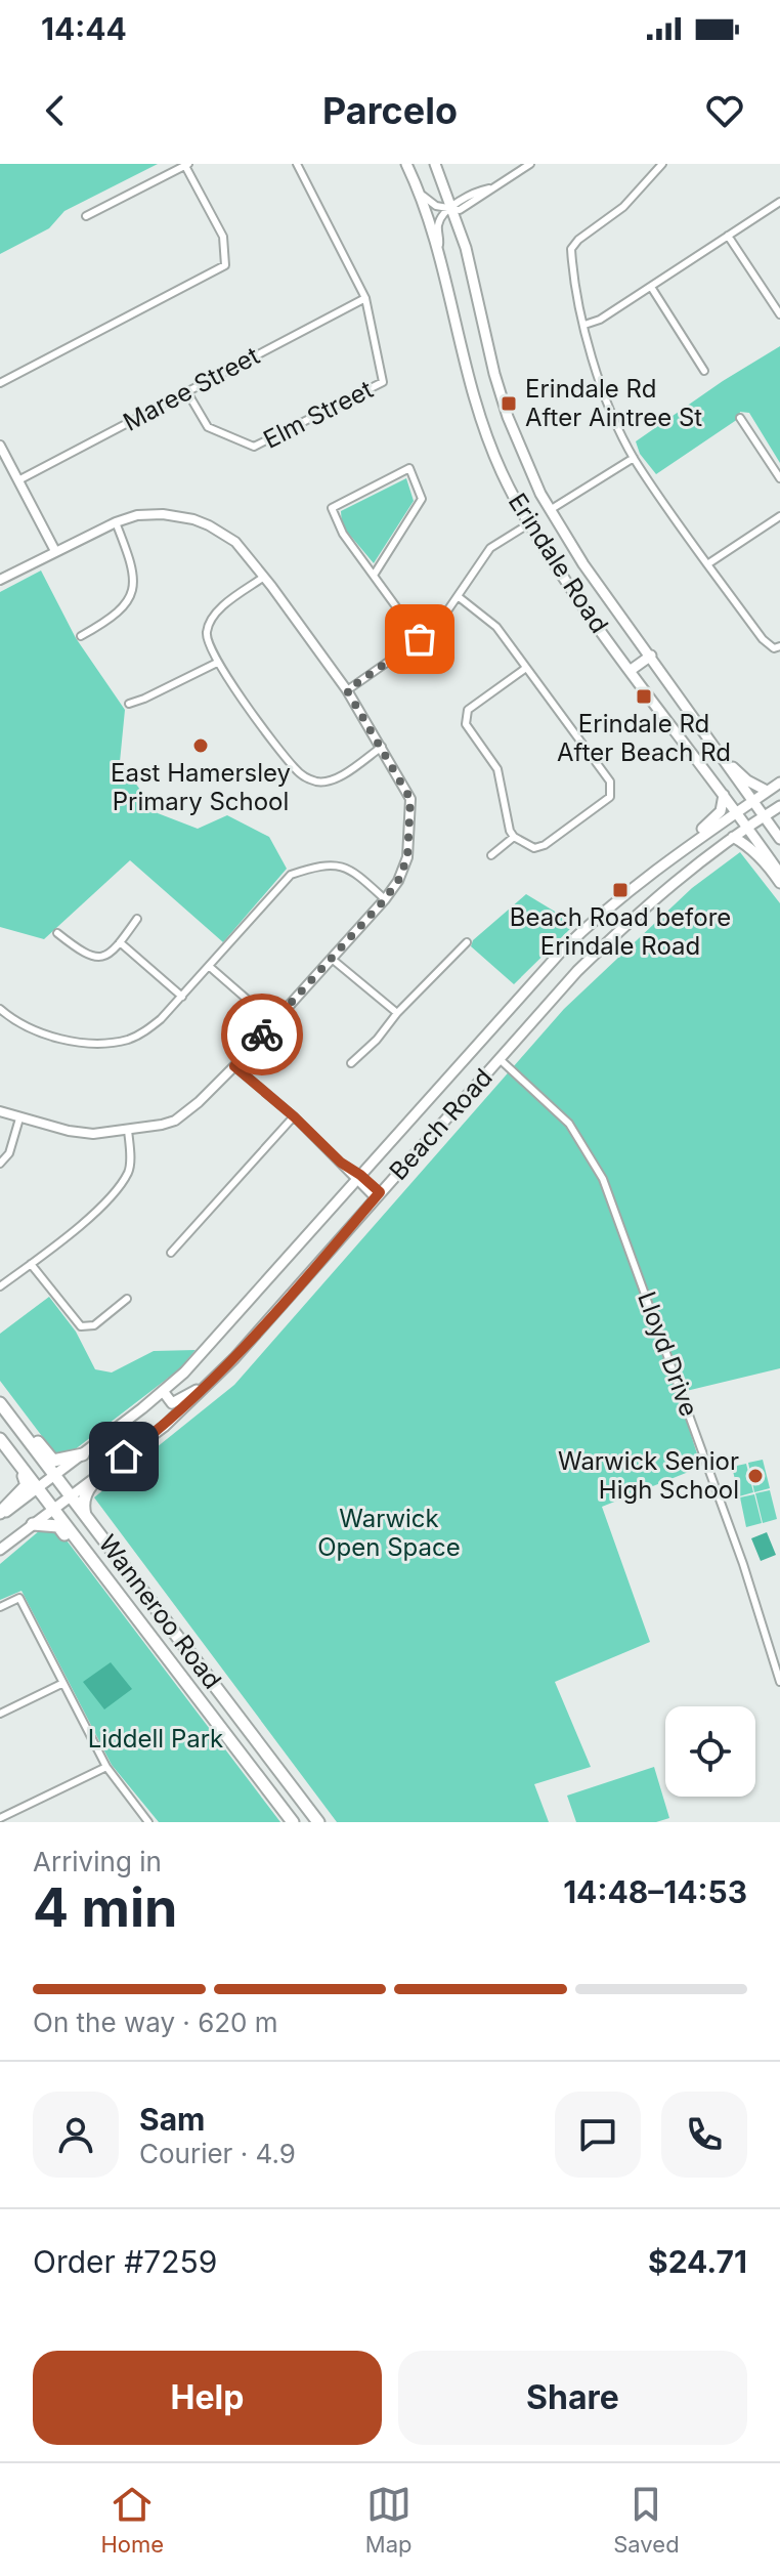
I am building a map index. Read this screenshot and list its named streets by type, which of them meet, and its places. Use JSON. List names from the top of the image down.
{
  "streets": {
    "highway": ["Wanneroo Road"],
    "main road": ["Erindale Road", "Beach Road"],
    "street": ["Maree Street", "Elm Street", "Lloyd Drive"]
  },
  "crossings": [
    ["Maree Street", "Elm Street"],
    ["Erindale Road", "Beach Road"],
    ["Beach Road", "Lloyd Drive"],
    ["Beach Road", "Wanneroo Road"]
  ],
  "parks": ["Warwick Open Space", "Liddell Park"],
  "places": {
    "transit": ["Erindale Rd After Aintree St", "Erindale Rd After Beach Rd", "Beach Road before Erindale Road"],
    "other": ["East Hamersley Primary School", "Warwick Senior High School"]
  },
  "page": {
    "status": "14:44",
    "header": "Parcelo",
    "heading": ["4 min", "Arriving in", "14:48–14:53"],
    "panel": [
      "Sam",
      "Courier · 4.9",
      "Order #7259",
      "$24.71"
    ],
    "bar": "On the way · 620 m",
    "buttons": ["Help", "Share"],
    "tabs": ["Home", "Map", "Saved"]
  }
}
